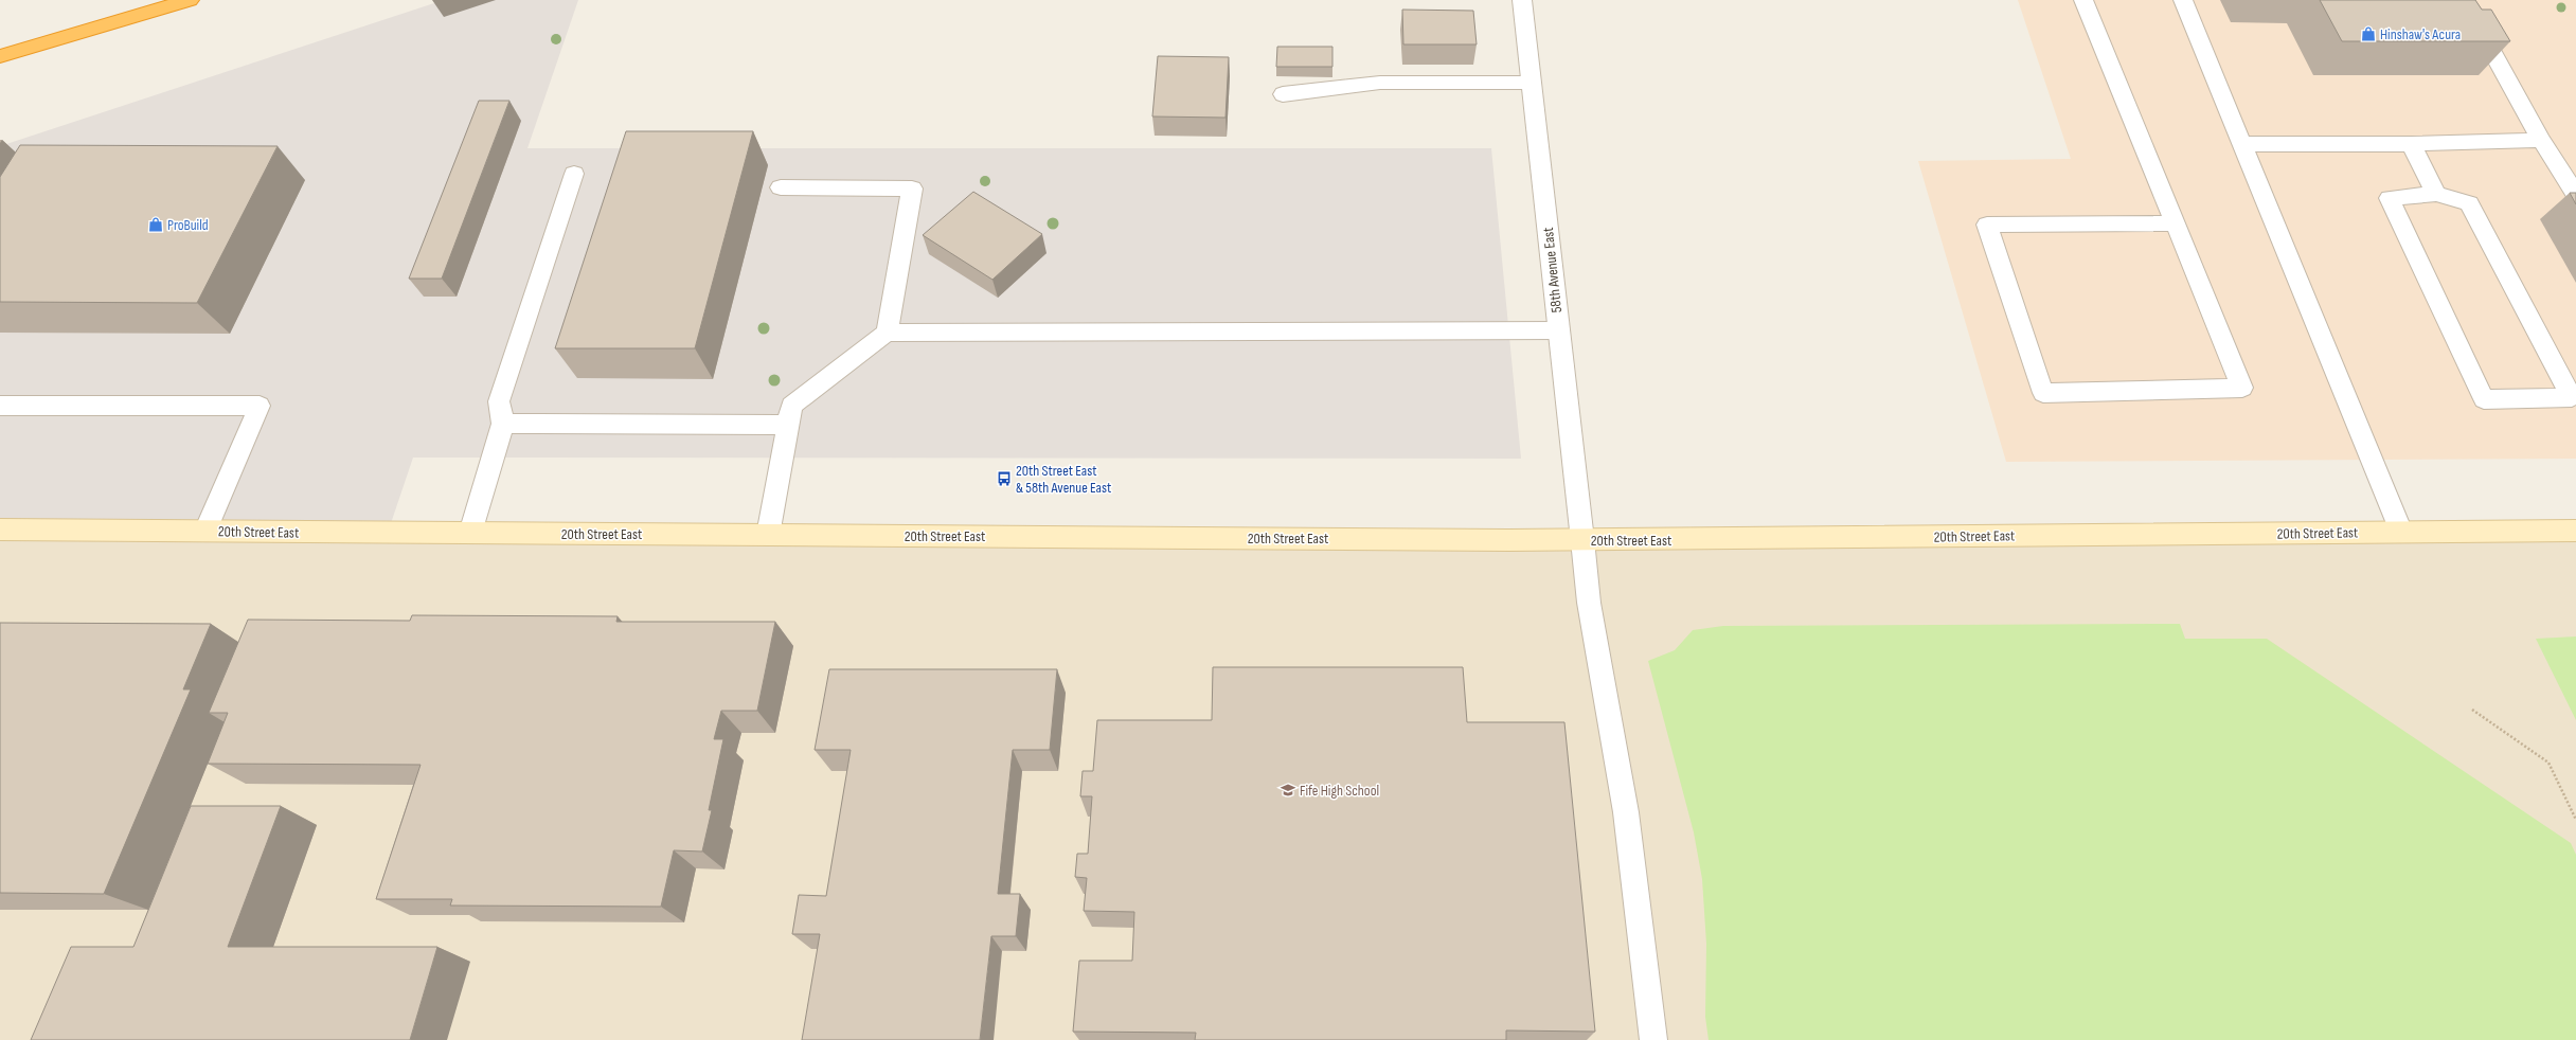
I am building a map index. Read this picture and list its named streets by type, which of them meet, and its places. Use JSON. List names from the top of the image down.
{
  "streets": {
    "main road": ["20th Street East"],
    "street": ["58th Avenue East"]
  },
  "crossings": [
    ["58th Avenue East", "20th Street East"]
  ],
  "places": {
    "shop": ["Hinshaw's Acura", "ProBuild"],
    "bus stop": ["20th Street East & 58th Avenue East"],
    "school or university": ["Fife High School"]
  }
}
